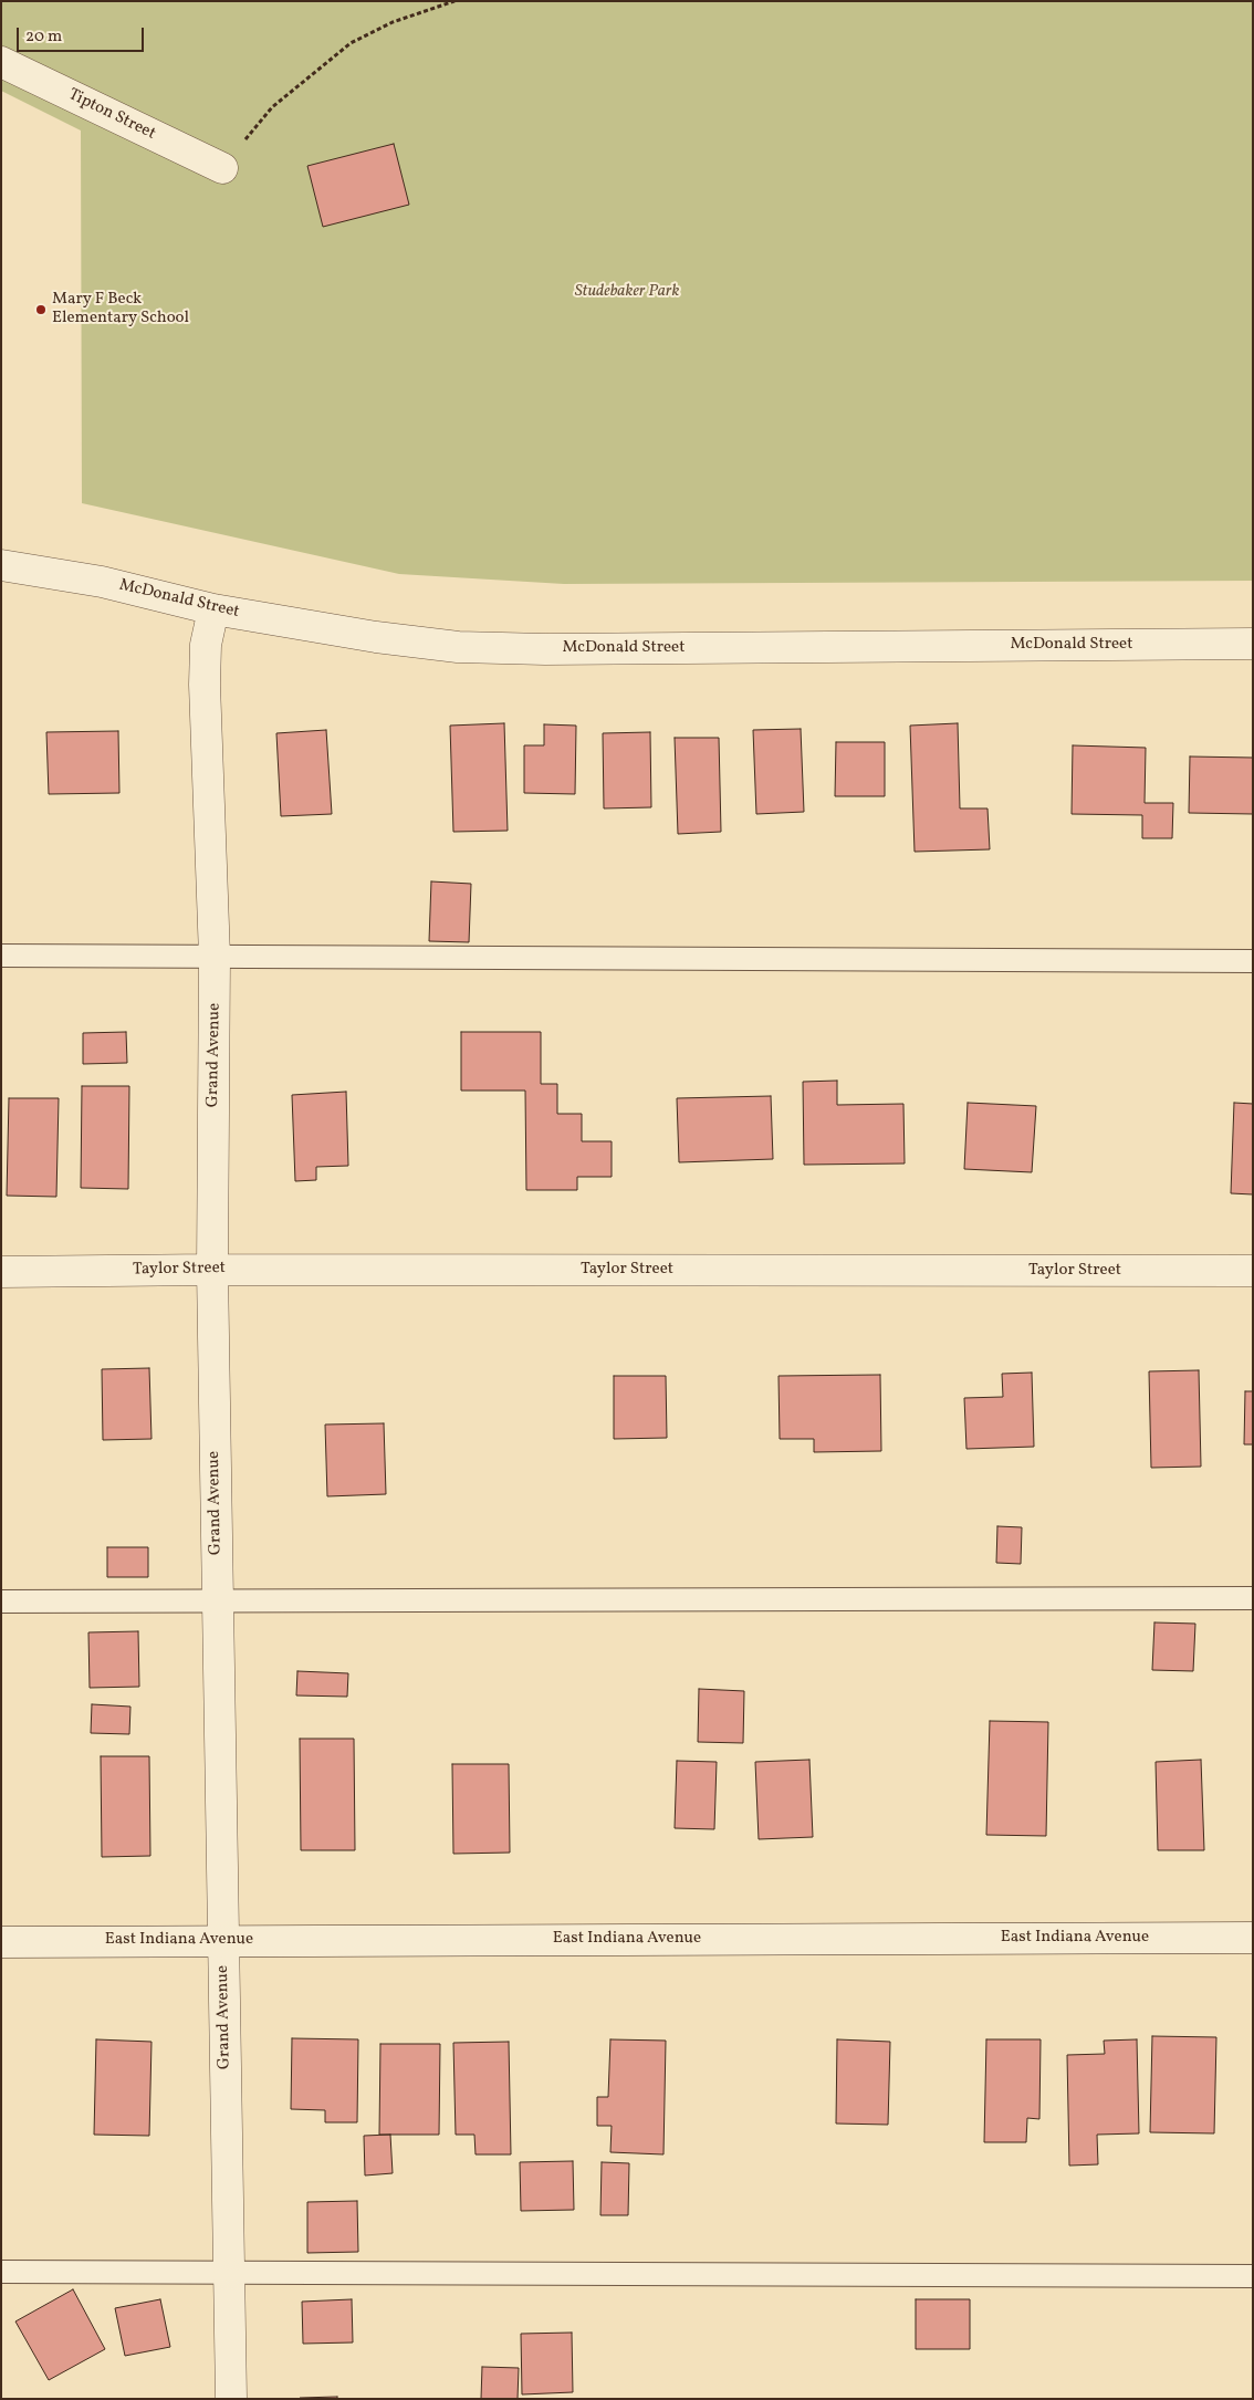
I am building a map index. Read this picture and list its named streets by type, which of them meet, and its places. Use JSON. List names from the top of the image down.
{
  "streets": {
    "street": [
      "Tipton Street",
      "McDonald Street",
      "Grand Avenue",
      "Taylor Street",
      "East Indiana Avenue"
    ]
  },
  "crossings": [
    ["McDonald Street", "Grand Avenue"],
    ["Grand Avenue", "Taylor Street"],
    ["Grand Avenue", "East Indiana Avenue"]
  ],
  "parks": ["Studebaker Park"],
  "places": ["Mary F Beck Elementary School"],
  "scale_bar": "20 m"
}
